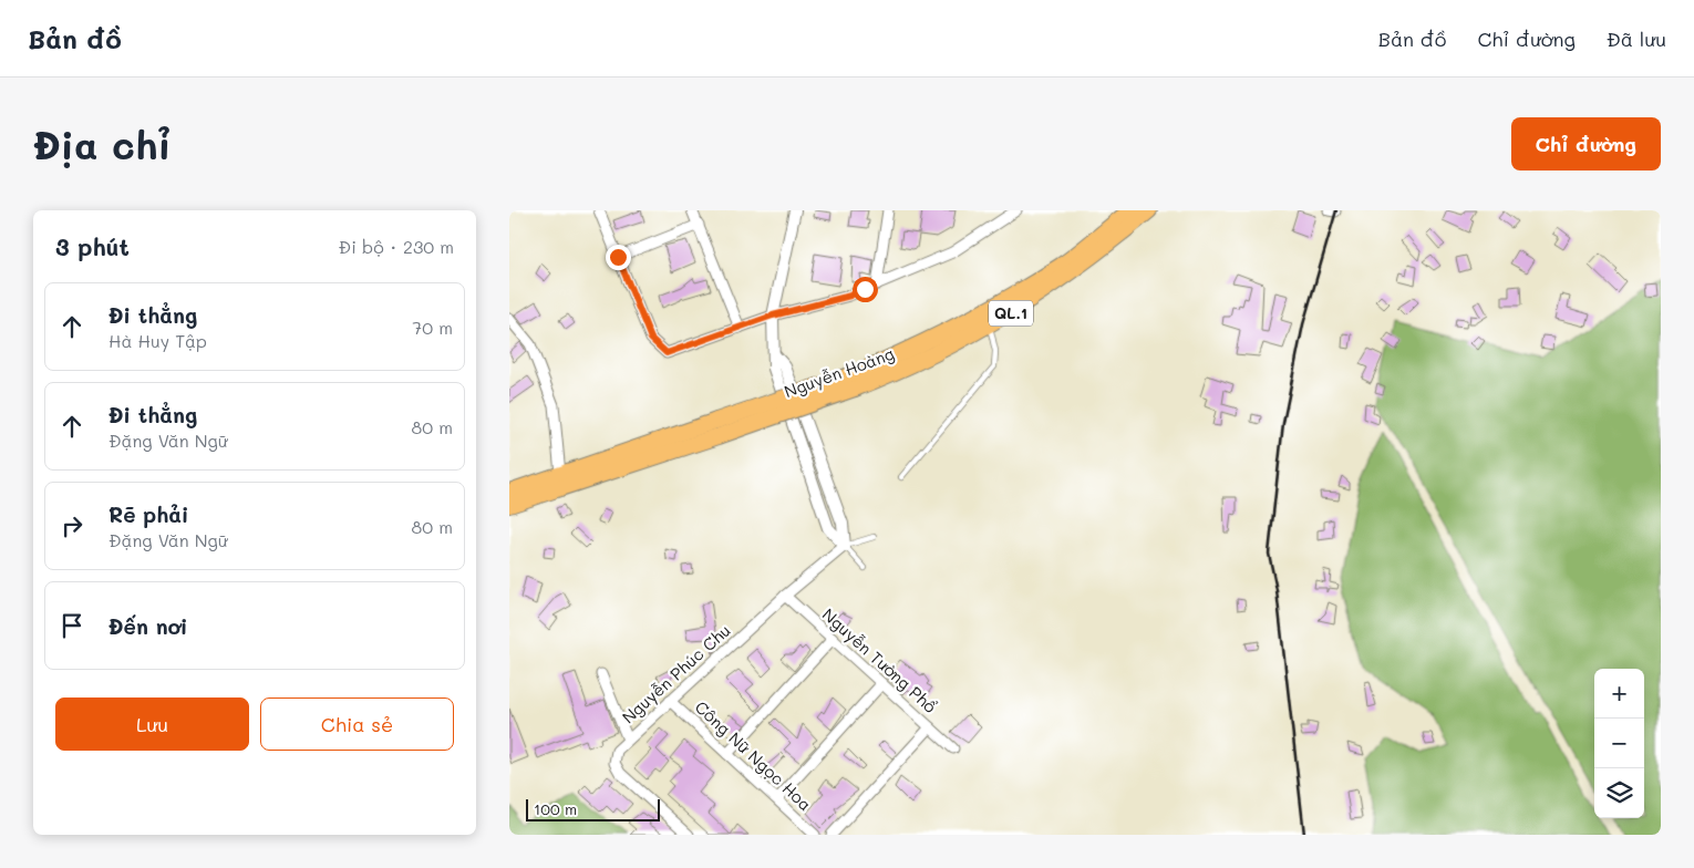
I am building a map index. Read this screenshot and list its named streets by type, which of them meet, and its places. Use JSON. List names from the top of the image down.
{
  "streets": {
    "highway": ["QL.1", "Nguyễn Hoàng"],
    "street": ["Nguyễn Tường Phổ", "Nguyễn Phúc Chu", "Công Nữ Ngọc Hoa"]
  },
  "crossings": [
    ["Nguyễn Tường Phổ", "Nguyễn Phúc Chu"],
    ["Nguyễn Phúc Chu", "Công Nữ Ngọc Hoa"]
  ],
  "scale_bar": "100 m",
  "page": {
    "header": "Bản đồ",
    "nav": ["Bản đồ", "Chỉ đường", "Đã lưu"],
    "buttons": [
      "Chỉ đường",
      ["Lưu", "Chia sẻ"]
    ],
    "title": "Địa chỉ",
    "heading": ["3 phút", "Đi bộ · 230 m"],
    "list": [
      ["Đi thẳng", "Hà Huy Tập", "70 m"],
      ["Đi thẳng", "Đặng Văn Ngữ", "80 m"],
      ["Rẽ phải", "Đặng Văn Ngữ", "80 m"],
      "Đến nơi"
    ],
    "map_buttons": ["+", "−"],
    "scale": "100 m"
  }
}
